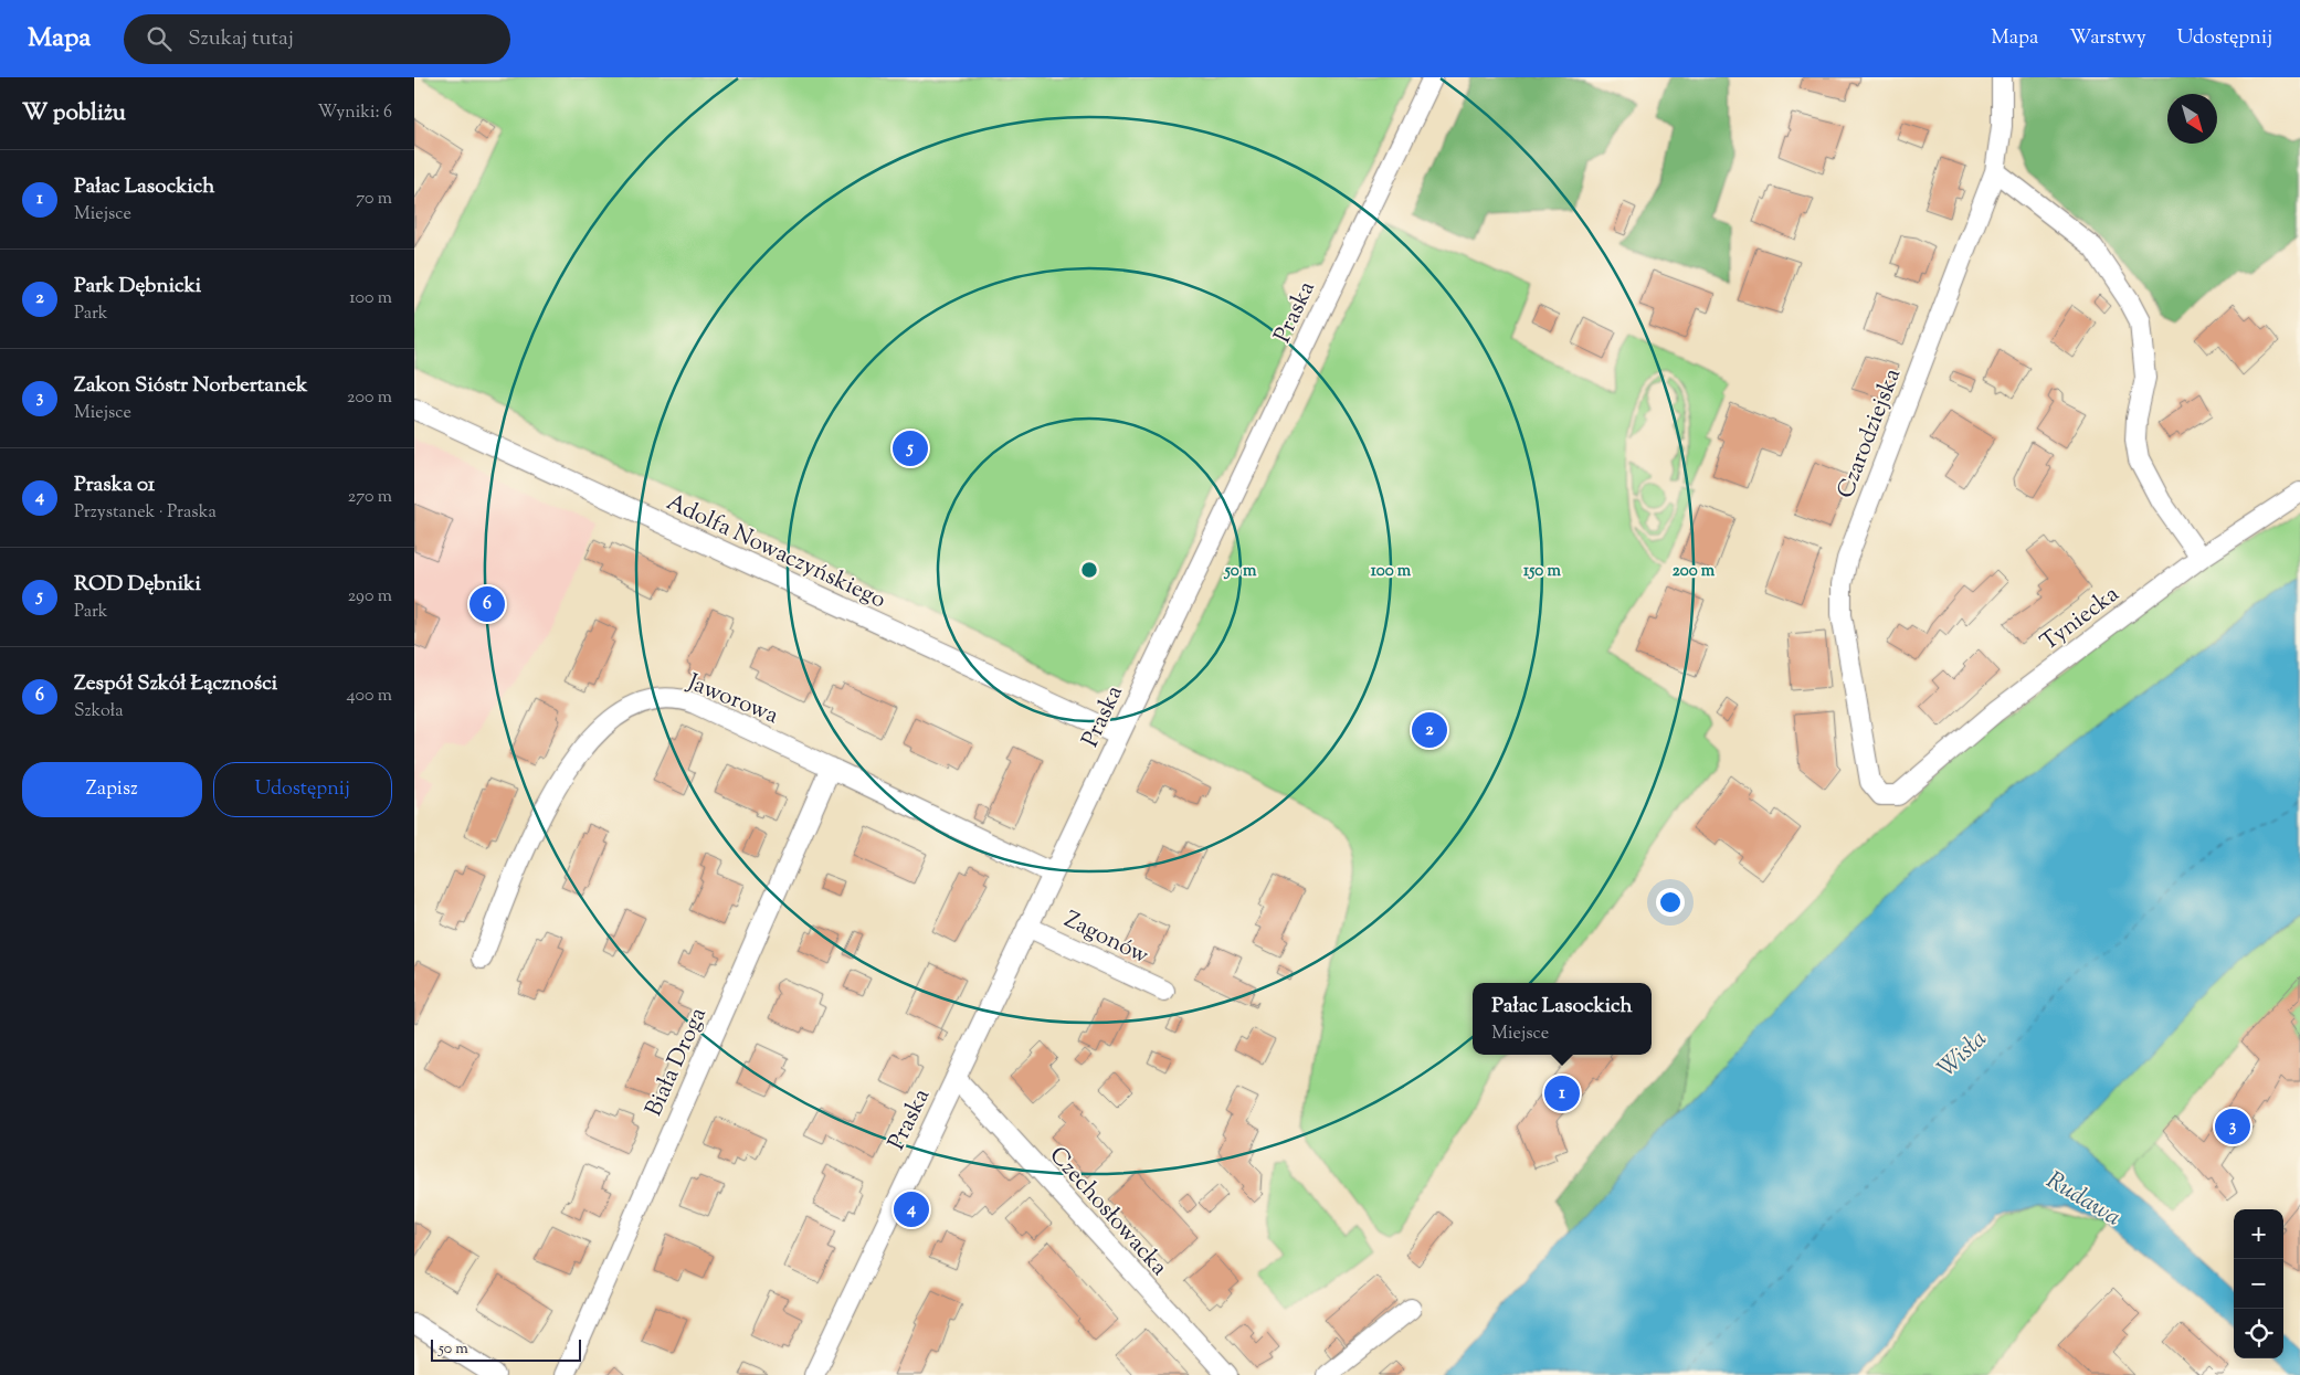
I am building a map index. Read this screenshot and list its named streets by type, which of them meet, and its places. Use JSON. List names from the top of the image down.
{
  "streets": {
    "street": [
      "Praska",
      "Czarodziejska",
      "Adolfa Nowaczyńskiego",
      "Tyniecka",
      "Jaworowa",
      "Zagonów",
      "Biała Droga",
      "Czechosłowacka"
    ]
  },
  "crossings": [
    ["Praska", "Adolfa Nowaczyńskiego"],
    ["Praska", "Jaworowa"],
    ["Praska", "Zagonów"],
    ["Praska", "Czechosłowacka"],
    ["Czarodziejska", "Tyniecka"],
    ["Jaworowa", "Biała Droga"]
  ],
  "water": ["Wisła", "Rudawa"],
  "scale_bar": "50 m",
  "north": "bottom right",
  "page": {
    "header": "Mapa",
    "search": "Szukaj tutaj",
    "nav": ["Mapa", "Warstwy", "Udostępnij"],
    "heading": ["W pobliżu", "Wyniki: 6"],
    "list": [
      {
        "mark": "1",
        "name": "Pałac Lasockich",
        "note": "Miejsce",
        "value": "70 m"
      },
      {
        "mark": "2",
        "name": "Park Dębnicki",
        "note": "Park",
        "value": "100 m"
      },
      {
        "mark": "3",
        "name": "Zakon Sióstr Norbertanek",
        "note": "Miejsce",
        "value": "200 m"
      },
      {
        "mark": "4",
        "name": "Praska 01",
        "note": "Przystanek · Praska",
        "value": "270 m"
      },
      {
        "mark": "5",
        "name": "ROD Dębniki",
        "note": "Park",
        "value": "290 m"
      },
      {
        "mark": "6",
        "name": "Zespół Szkół Łączności",
        "note": "Szkoła",
        "value": "400 m"
      }
    ],
    "pins": [
      "5",
      "6",
      "2",
      "1",
      "3",
      "4"
    ],
    "buttons": ["Zapisz", "Udostępnij"],
    "popup": ["Pałac Lasockich", "Miejsce"],
    "map_buttons": ["+", "−"],
    "scale": "50 m"
  },
  "rings": [
    "50 m",
    "100 m",
    "150 m",
    "200 m"
  ]
}
